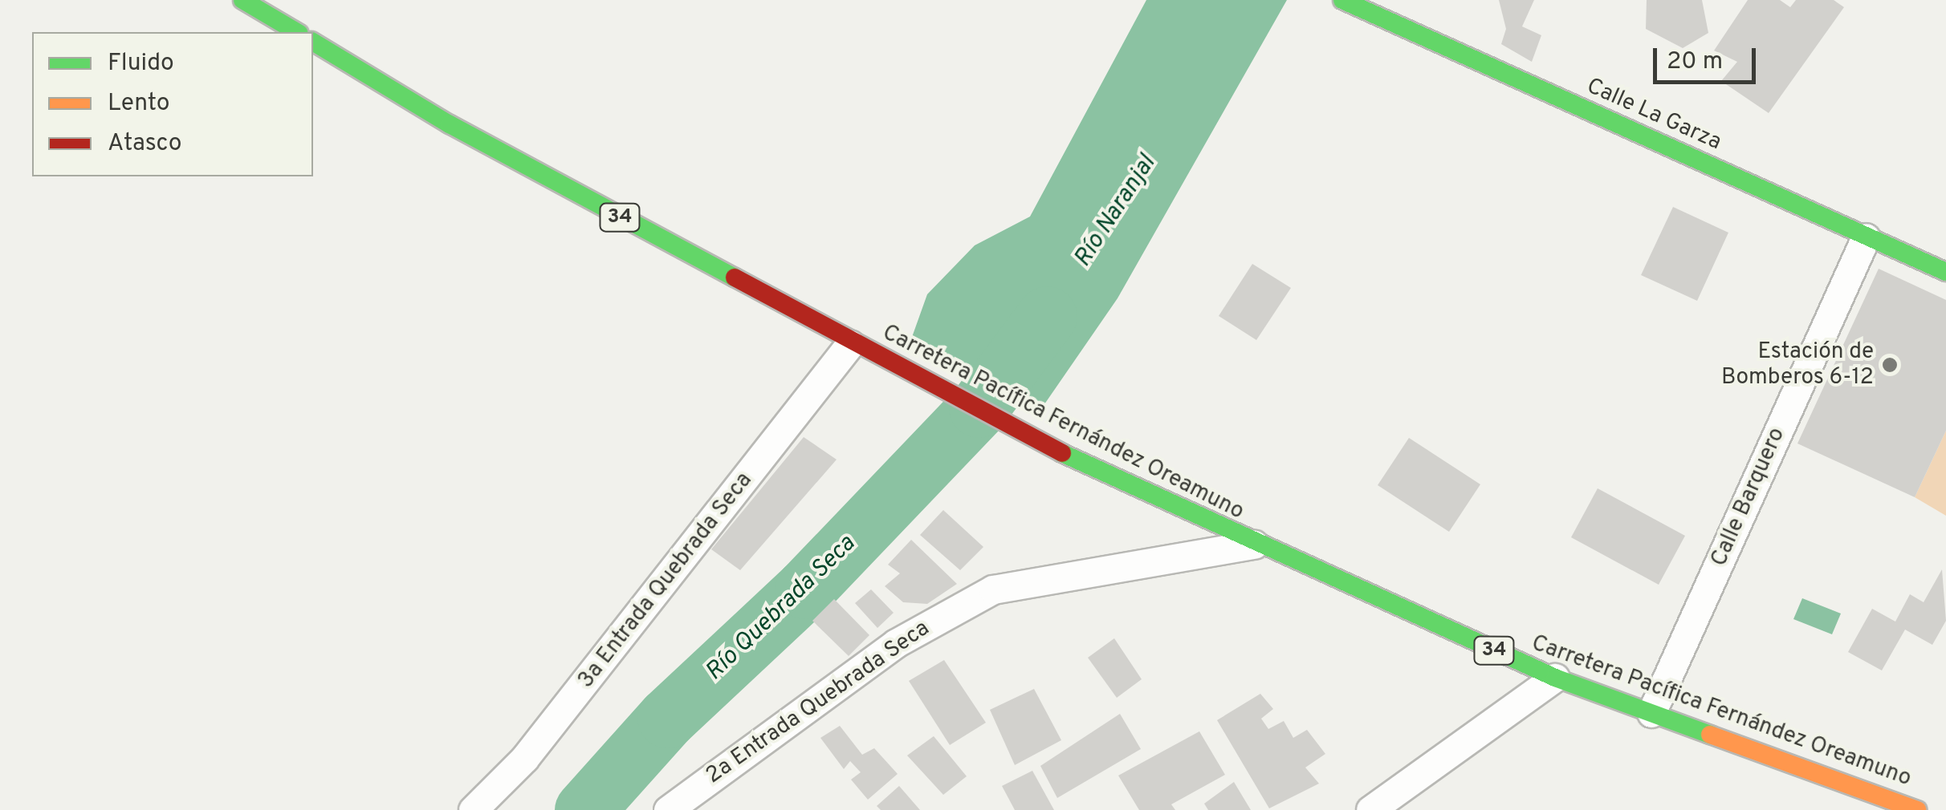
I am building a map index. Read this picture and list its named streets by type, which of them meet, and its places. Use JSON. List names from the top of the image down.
{
  "streets": {
    "main road": ["Calle La Garza", "34", "Carretera Pacífica Fernández Oreamuno"],
    "street": ["Calle Barquero", "3a Entrada Quebrada Seca", "2a Entrada Quebrada Seca"]
  },
  "crossings": [
    ["Calle La Garza", "Calle Barquero"],
    ["Carretera Pacífica Fernández Oreamuno", "Calle Barquero"],
    ["Carretera Pacífica Fernández Oreamuno", "3a Entrada Quebrada Seca"],
    ["Carretera Pacífica Fernández Oreamuno", "2a Entrada Quebrada Seca"]
  ],
  "water": ["Río Naranjal", "Río Quebrada Seca"],
  "places": ["Estación de Bomberos 6-12"],
  "legend": ["Fluido", "Lento", "Atasco"],
  "scale_bar": "20 m"
}
